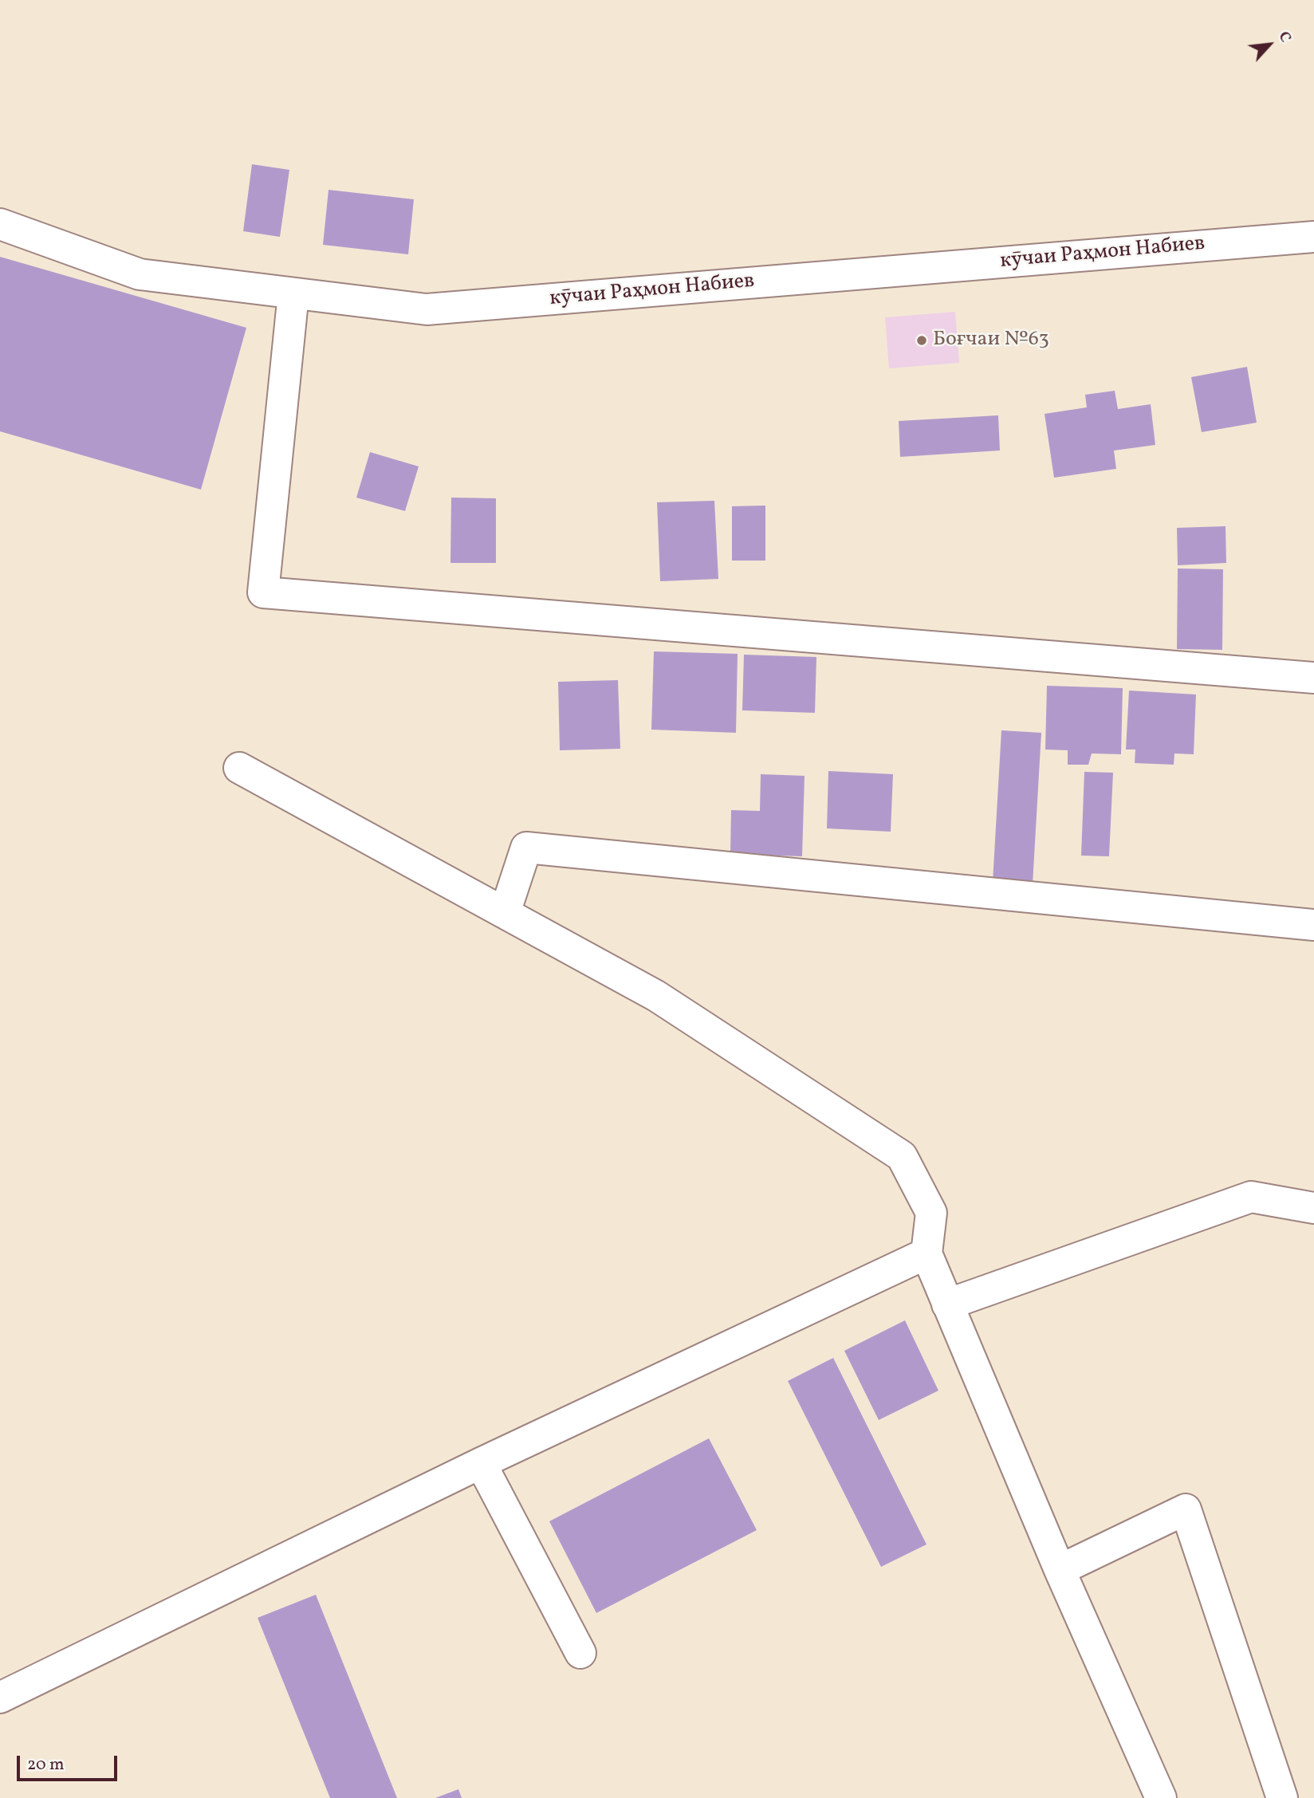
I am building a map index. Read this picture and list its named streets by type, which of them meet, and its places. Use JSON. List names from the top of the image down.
{
  "streets": {
    "street": ["кӯчаи Раҳмон Набиев"]
  },
  "places": ["Боғчаи №63"],
  "scale_bar": "20 m",
  "north": "top right"
}
